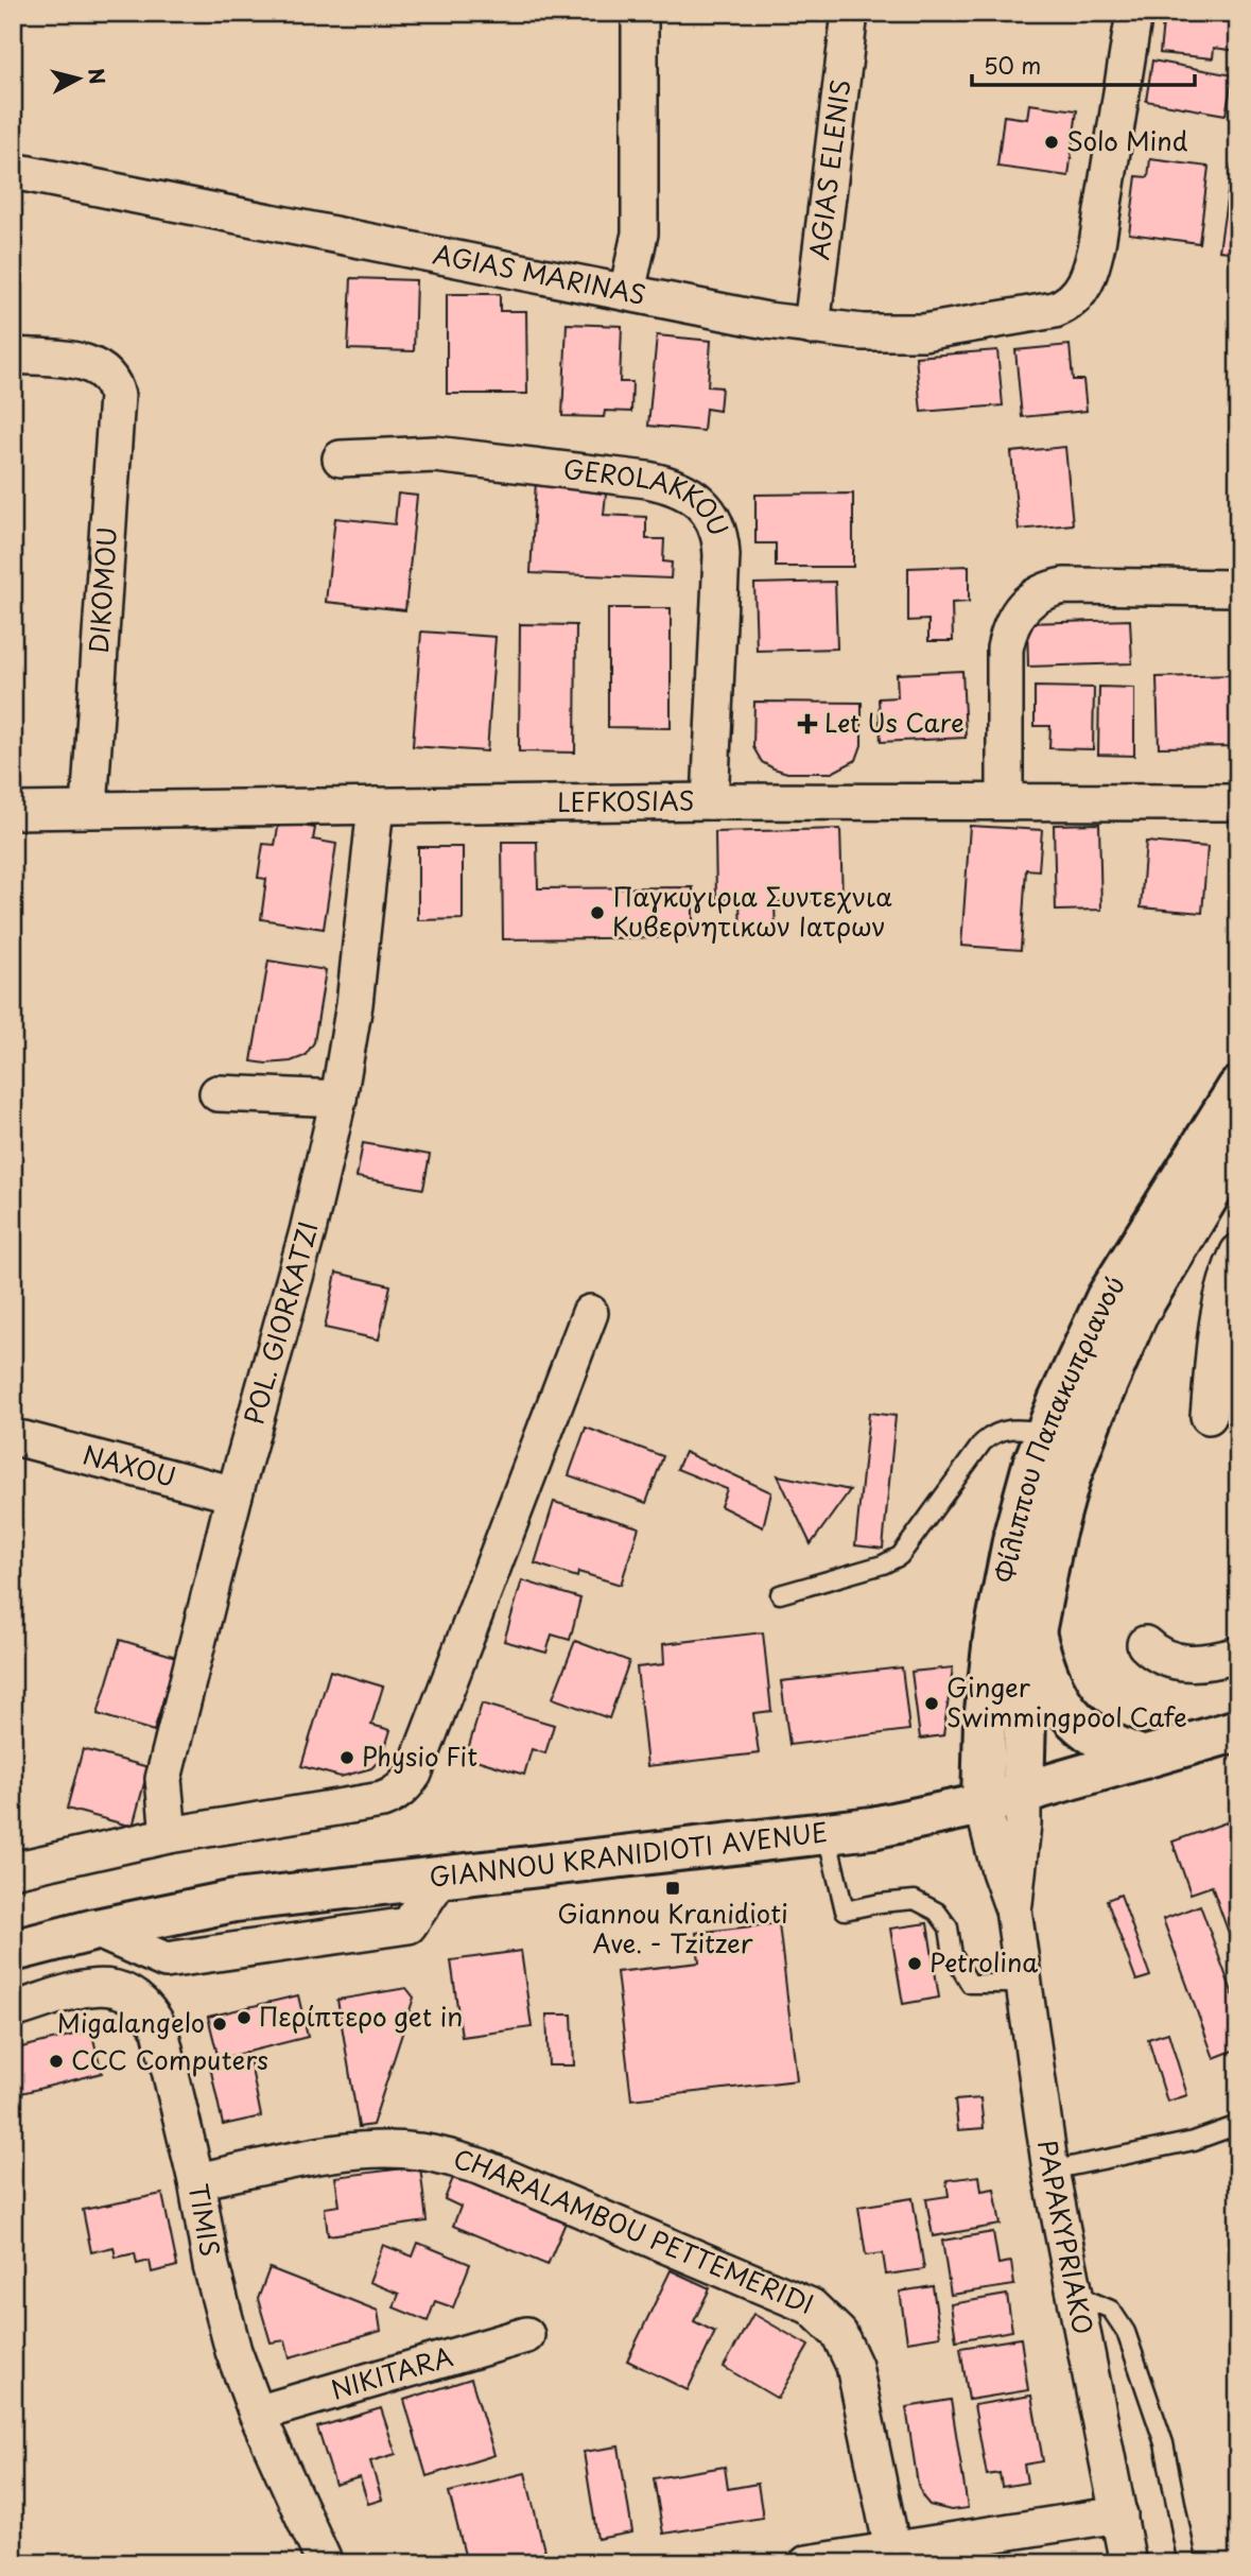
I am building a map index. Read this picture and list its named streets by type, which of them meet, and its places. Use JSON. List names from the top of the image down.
{
  "streets": {
    "main road": ["Φίλιππου Παπακυπριανού", "GIANNOU KRANIDIOTI AVENUE"],
    "street": [
      "AGIAS ELENIS",
      "AGIAS MARINAS",
      "GEROLAKKOU",
      "DIKOMOU",
      "LEFKOSIAS",
      "POL. GIORKATZI",
      "NAXOU",
      "TIMIS",
      "CHARALAMBOU PETTEMERIDI",
      "PAPAKYPRIAKO",
      "NIKITARA"
    ]
  },
  "crossings": [
    ["AGIAS ELENIS", "AGIAS MARINAS"],
    ["GEROLAKKOU", "LEFKOSIAS"],
    ["DIKOMOU", "LEFKOSIAS"],
    ["LEFKOSIAS", "POL. GIORKATZI"],
    ["POL. GIORKATZI", "NAXOU"],
    ["Φίλιππου Παπακυπριανού", "GIANNOU KRANIDIOTI AVENUE"],
    ["Φίλιππου Παπακυπριανού", "PAPAKYPRIAKO"],
    ["GIANNOU KRANIDIOTI AVENUE", "PAPAKYPRIAKO"],
    ["TIMIS", "CHARALAMBOU PETTEMERIDI"],
    ["TIMIS", "NIKITARA"]
  ],
  "places": {
    "other": [
      "Solo Mind",
      "Παγκυγιρια Συντεχνια Κυβερνητικων Ιατρων",
      "Ginger Swimmingpool Cafe",
      "Physio Fit",
      "Petrolina",
      "Περίπτερο get in",
      "Migalangelo",
      "CCC Computers"
    ],
    "health": ["Let Us Care"],
    "transit": ["Giannou Kranidioti Ave. - Tzitzer"]
  },
  "scale_bar": "50 m",
  "north": "right"
}
